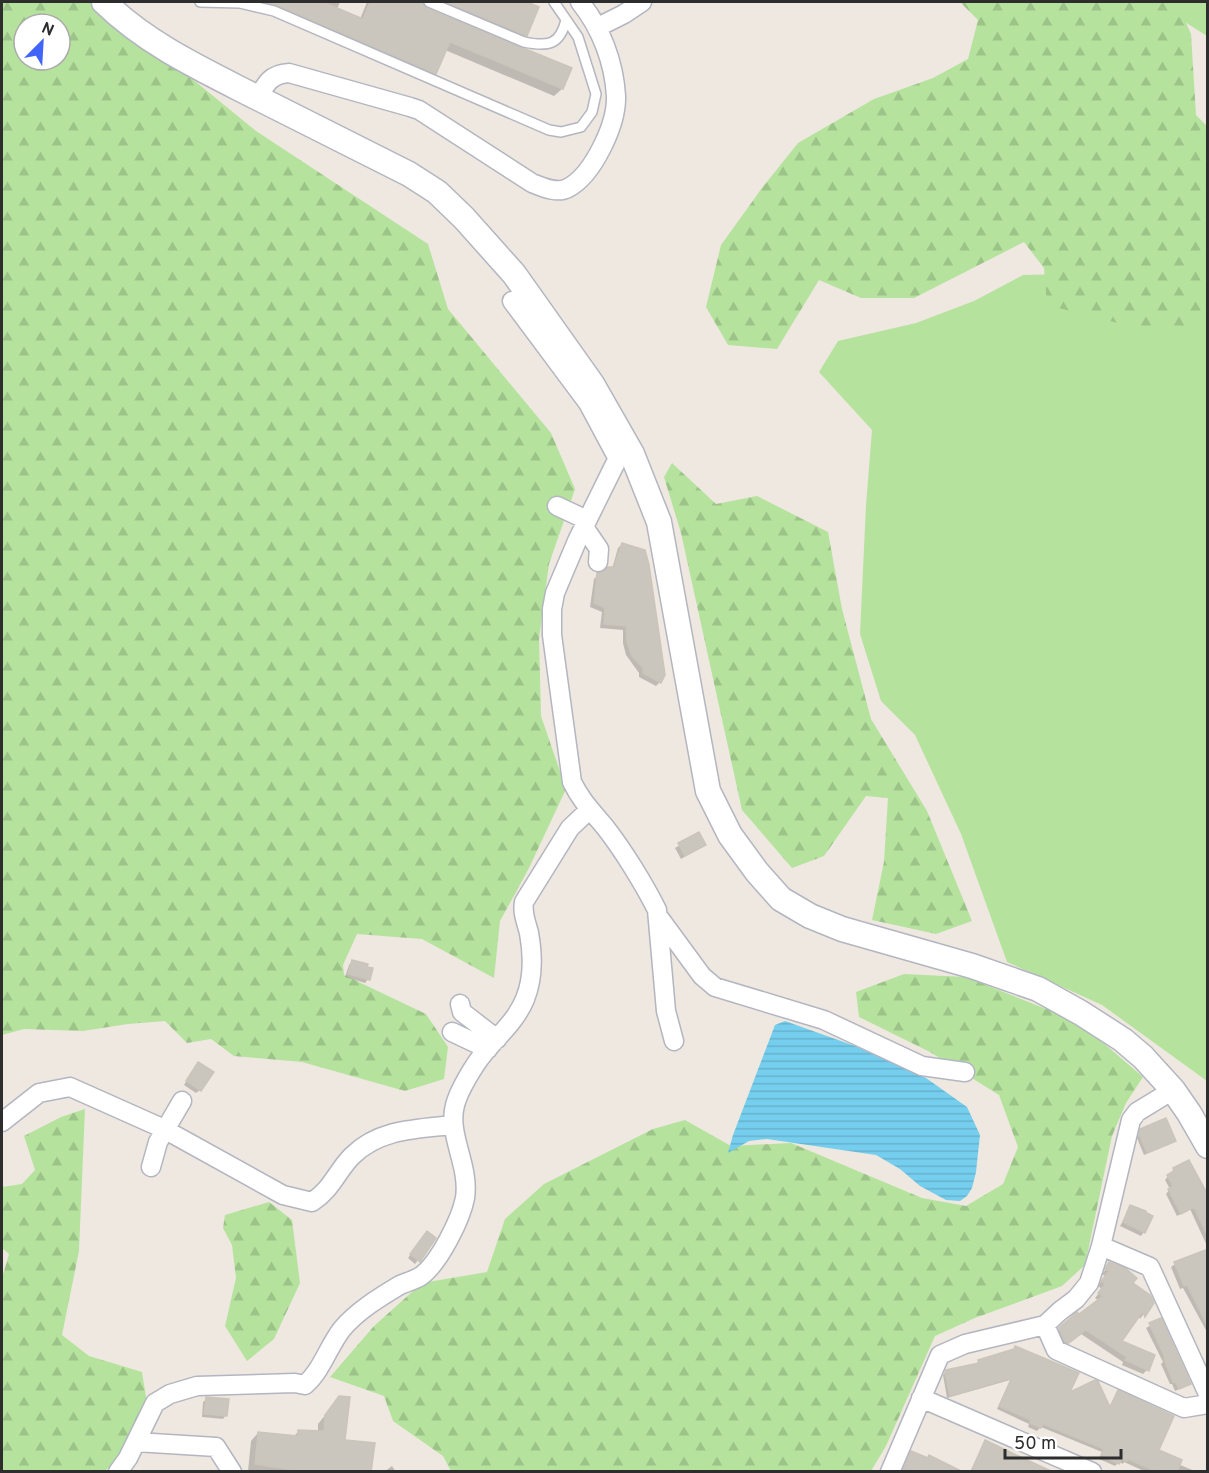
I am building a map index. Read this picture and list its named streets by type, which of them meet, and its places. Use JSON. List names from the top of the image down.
{
  "scale_bar": "50 m",
  "north": "top right"
}
